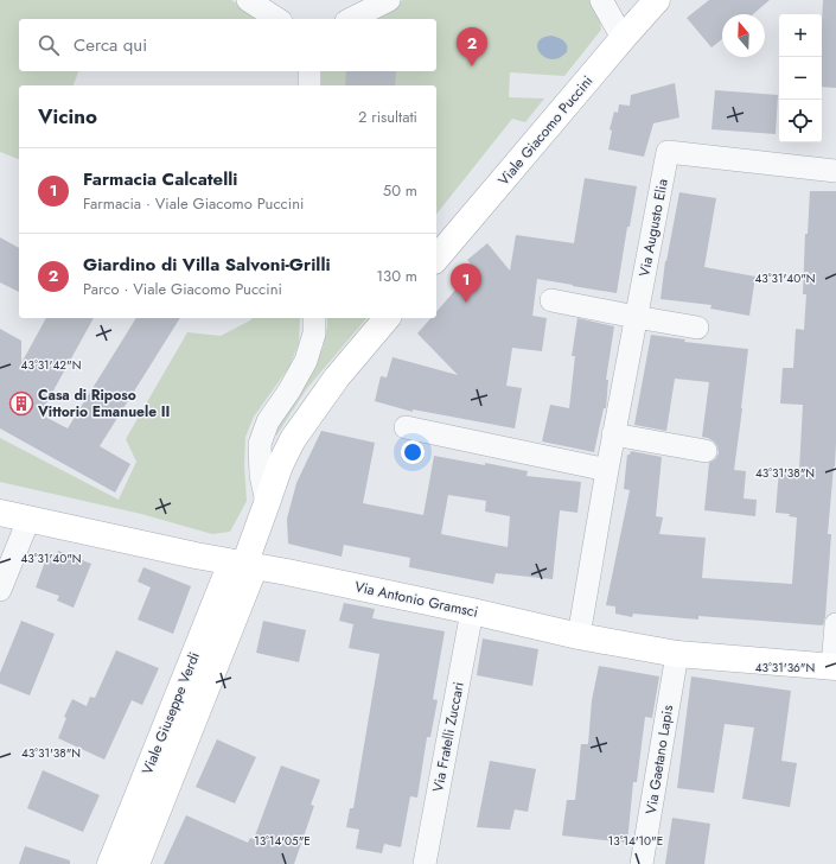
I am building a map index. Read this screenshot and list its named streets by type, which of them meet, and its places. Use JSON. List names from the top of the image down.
{
  "streets": {
    "street": [
      "Viale Giacomo Puccini",
      "Via Augusto Elia",
      "Via Antonio Gramsci",
      "Viale Giuseppe Verdi",
      "Via Fratelli Zuccari",
      "Via Gaetano Lapis"
    ]
  },
  "crossings": [
    ["Via Augusto Elia", "Via Antonio Gramsci"],
    ["Via Antonio Gramsci", "Viale Giuseppe Verdi"],
    ["Via Antonio Gramsci", "Via Fratelli Zuccari"],
    ["Via Antonio Gramsci", "Via Gaetano Lapis"]
  ],
  "places": {
    "building": ["Casa di Riposo Vittorio Emanuele II"]
  },
  "north": "top",
  "page": {
    "map_buttons": ["+", "−"],
    "search": "Cerca qui",
    "pins": ["2", "1"],
    "heading": ["Vicino", "2 risultati"],
    "list": [
      {
        "mark": "1",
        "name": "Farmacia Calcatelli",
        "note": "Farmacia · Viale Giacomo Puccini",
        "value": "50 m"
      },
      {
        "mark": "2",
        "name": "Giardino di Villa Salvoni-Grilli",
        "note": "Parco · Viale Giacomo Puccini",
        "value": "130 m"
      }
    ]
  },
  "coordinates": [
    "43°31'40\"N",
    "43°31'42\"N",
    "43°31'38\"N",
    "43°31'36\"N",
    "13°14'05\"E",
    "13°14'10\"E"
  ]
}
